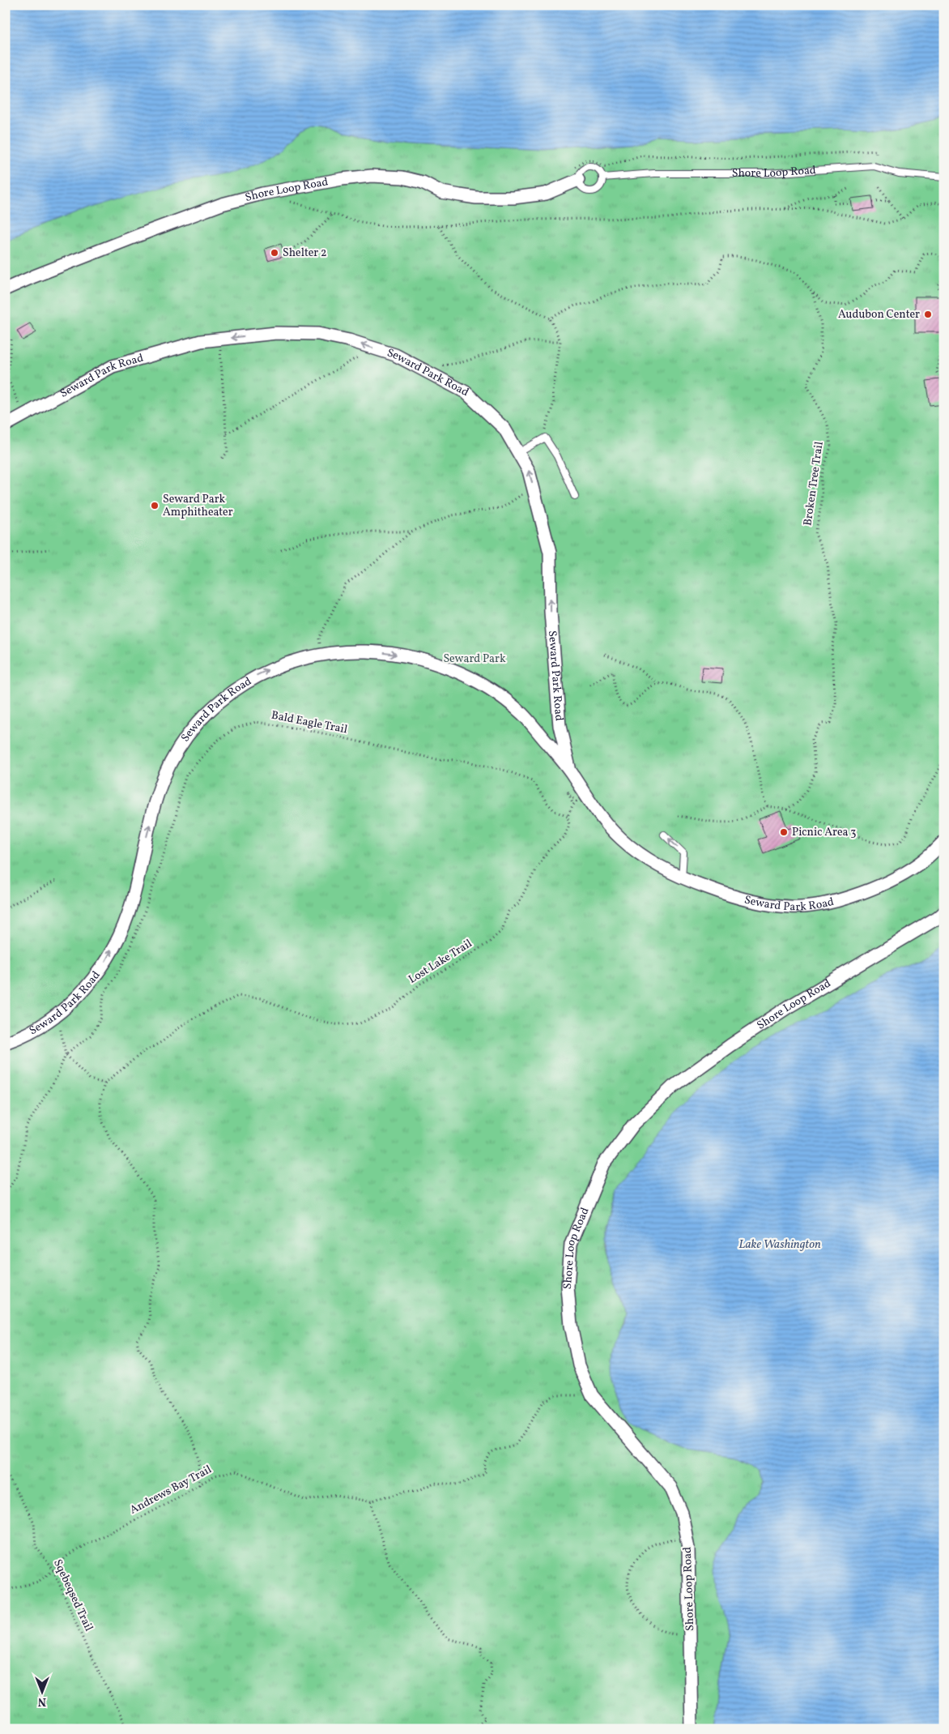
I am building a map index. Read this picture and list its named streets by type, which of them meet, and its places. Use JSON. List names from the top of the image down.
{
  "streets": {
    "street": ["Shore Loop Road", "Seward Park Road"],
    "path": [
      "Broken Tree Trail",
      "Bald Eagle Trail",
      "Lost Lake Trail",
      "Andrews Bay Trail",
      "Sqebeqsed Trail"
    ]
  },
  "crossings": [
    ["Shore Loop Road", "Andrews Bay Trail"],
    ["Bald Eagle Trail", "Lost Lake Trail"],
    ["Andrews Bay Trail", "Sqebeqsed Trail"]
  ],
  "water": ["Lake Washington"],
  "parks": ["Seward Park"],
  "places": [
    "Shelter 2",
    "Audubon Center",
    "Seward Park Amphitheater",
    "Picnic Area 3"
  ],
  "north": "bottom"
}
